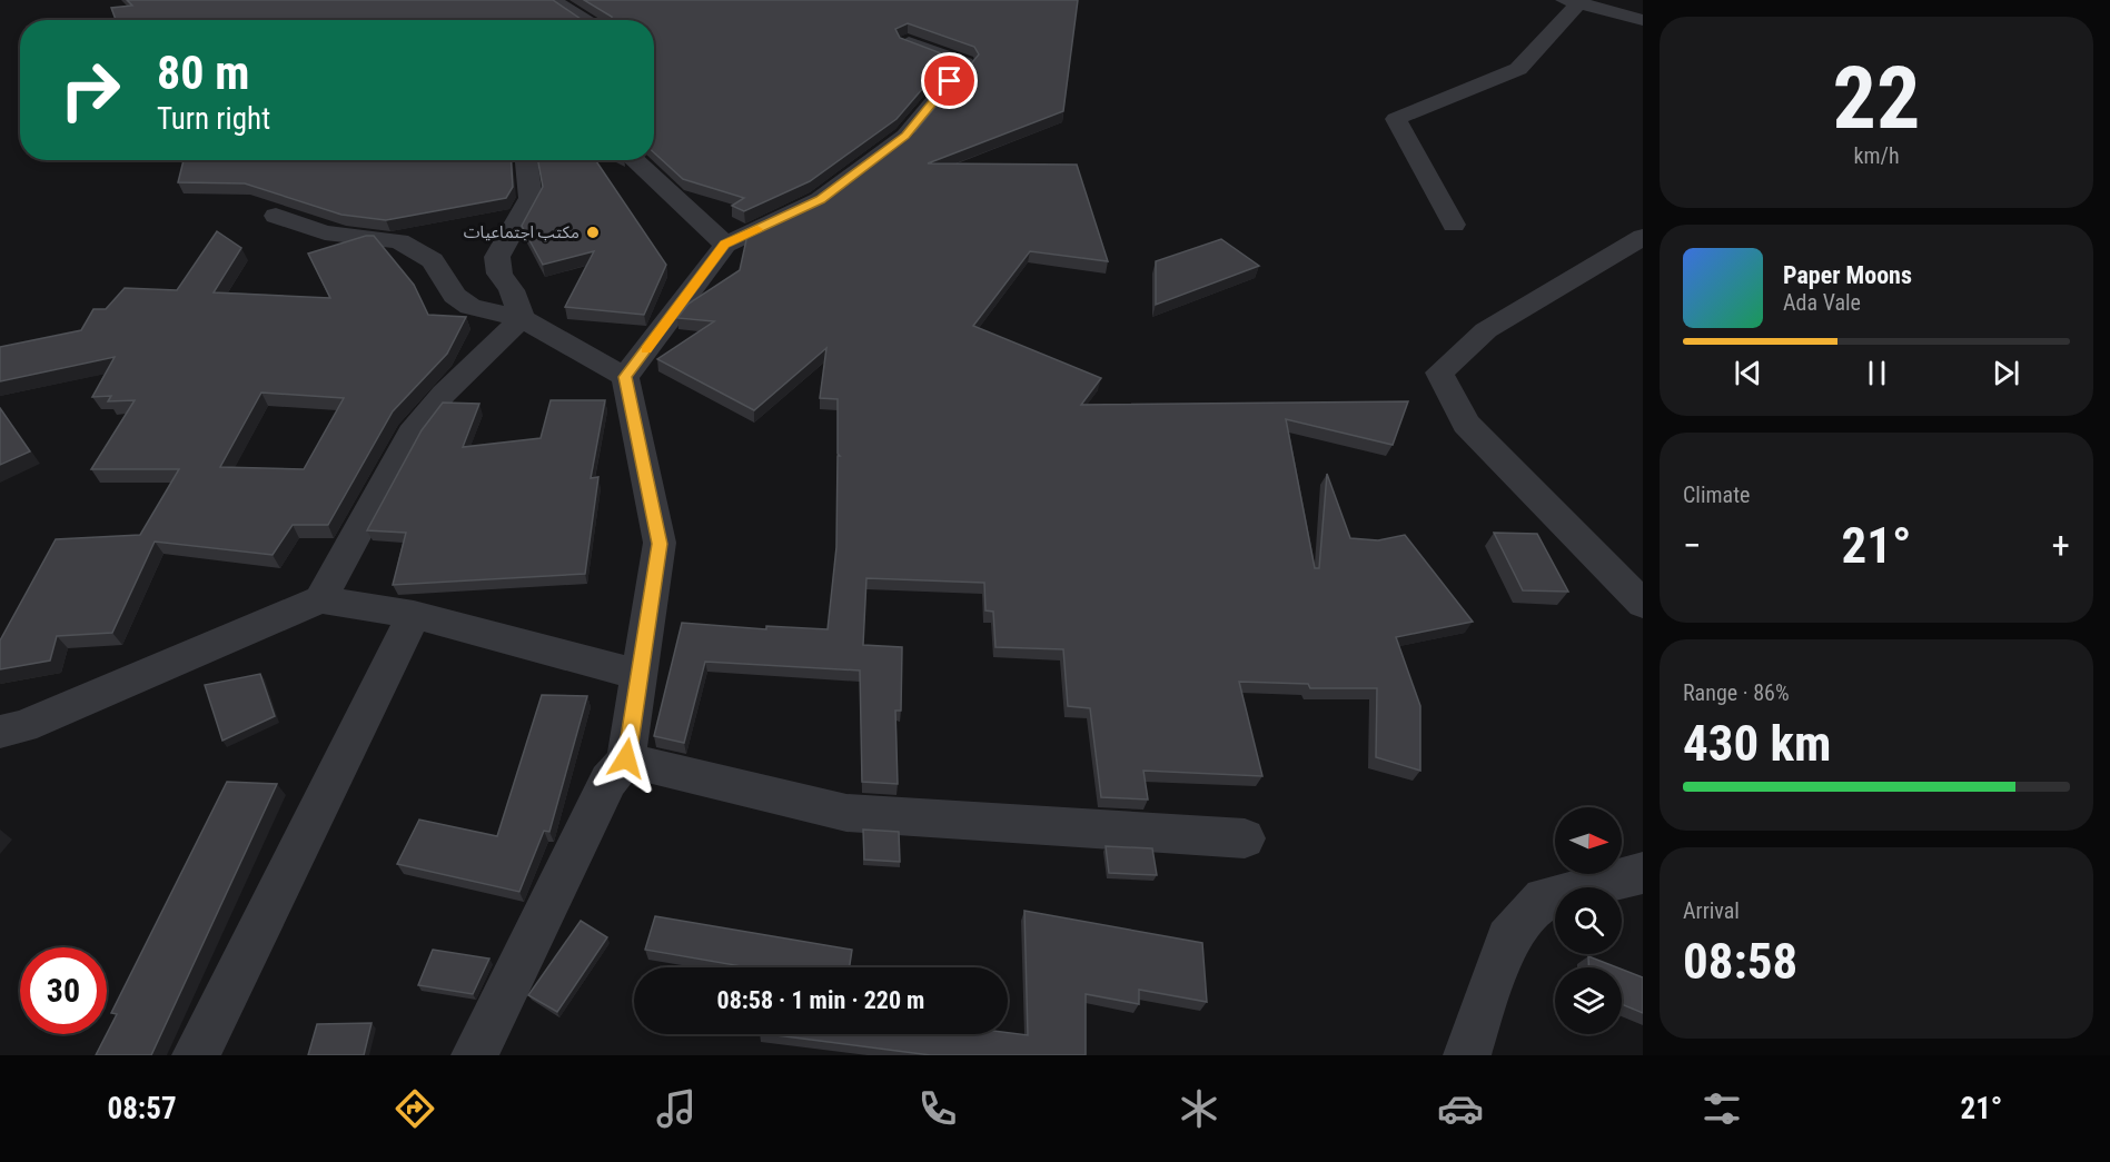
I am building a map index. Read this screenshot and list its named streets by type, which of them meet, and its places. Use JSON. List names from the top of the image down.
{
  "places": ["مکتب اجتماعیات"],
  "north": "right",
  "page": {
    "tile": [
      ["22", "km/h"],
      "Climate",
      ["Range · 86%", "430 km"],
      ["Arrival", "08:58"]
    ],
    "turn": ["80 m", "Turn right"],
    "song": ["Paper Moons", "Ada Vale"],
    "heat": ["−", "21°", "+"],
    "limit": "30",
    "trip": "08:58 · 1 min · 220 m",
    "tabs": ["08:57", "21°"]
  }
}
